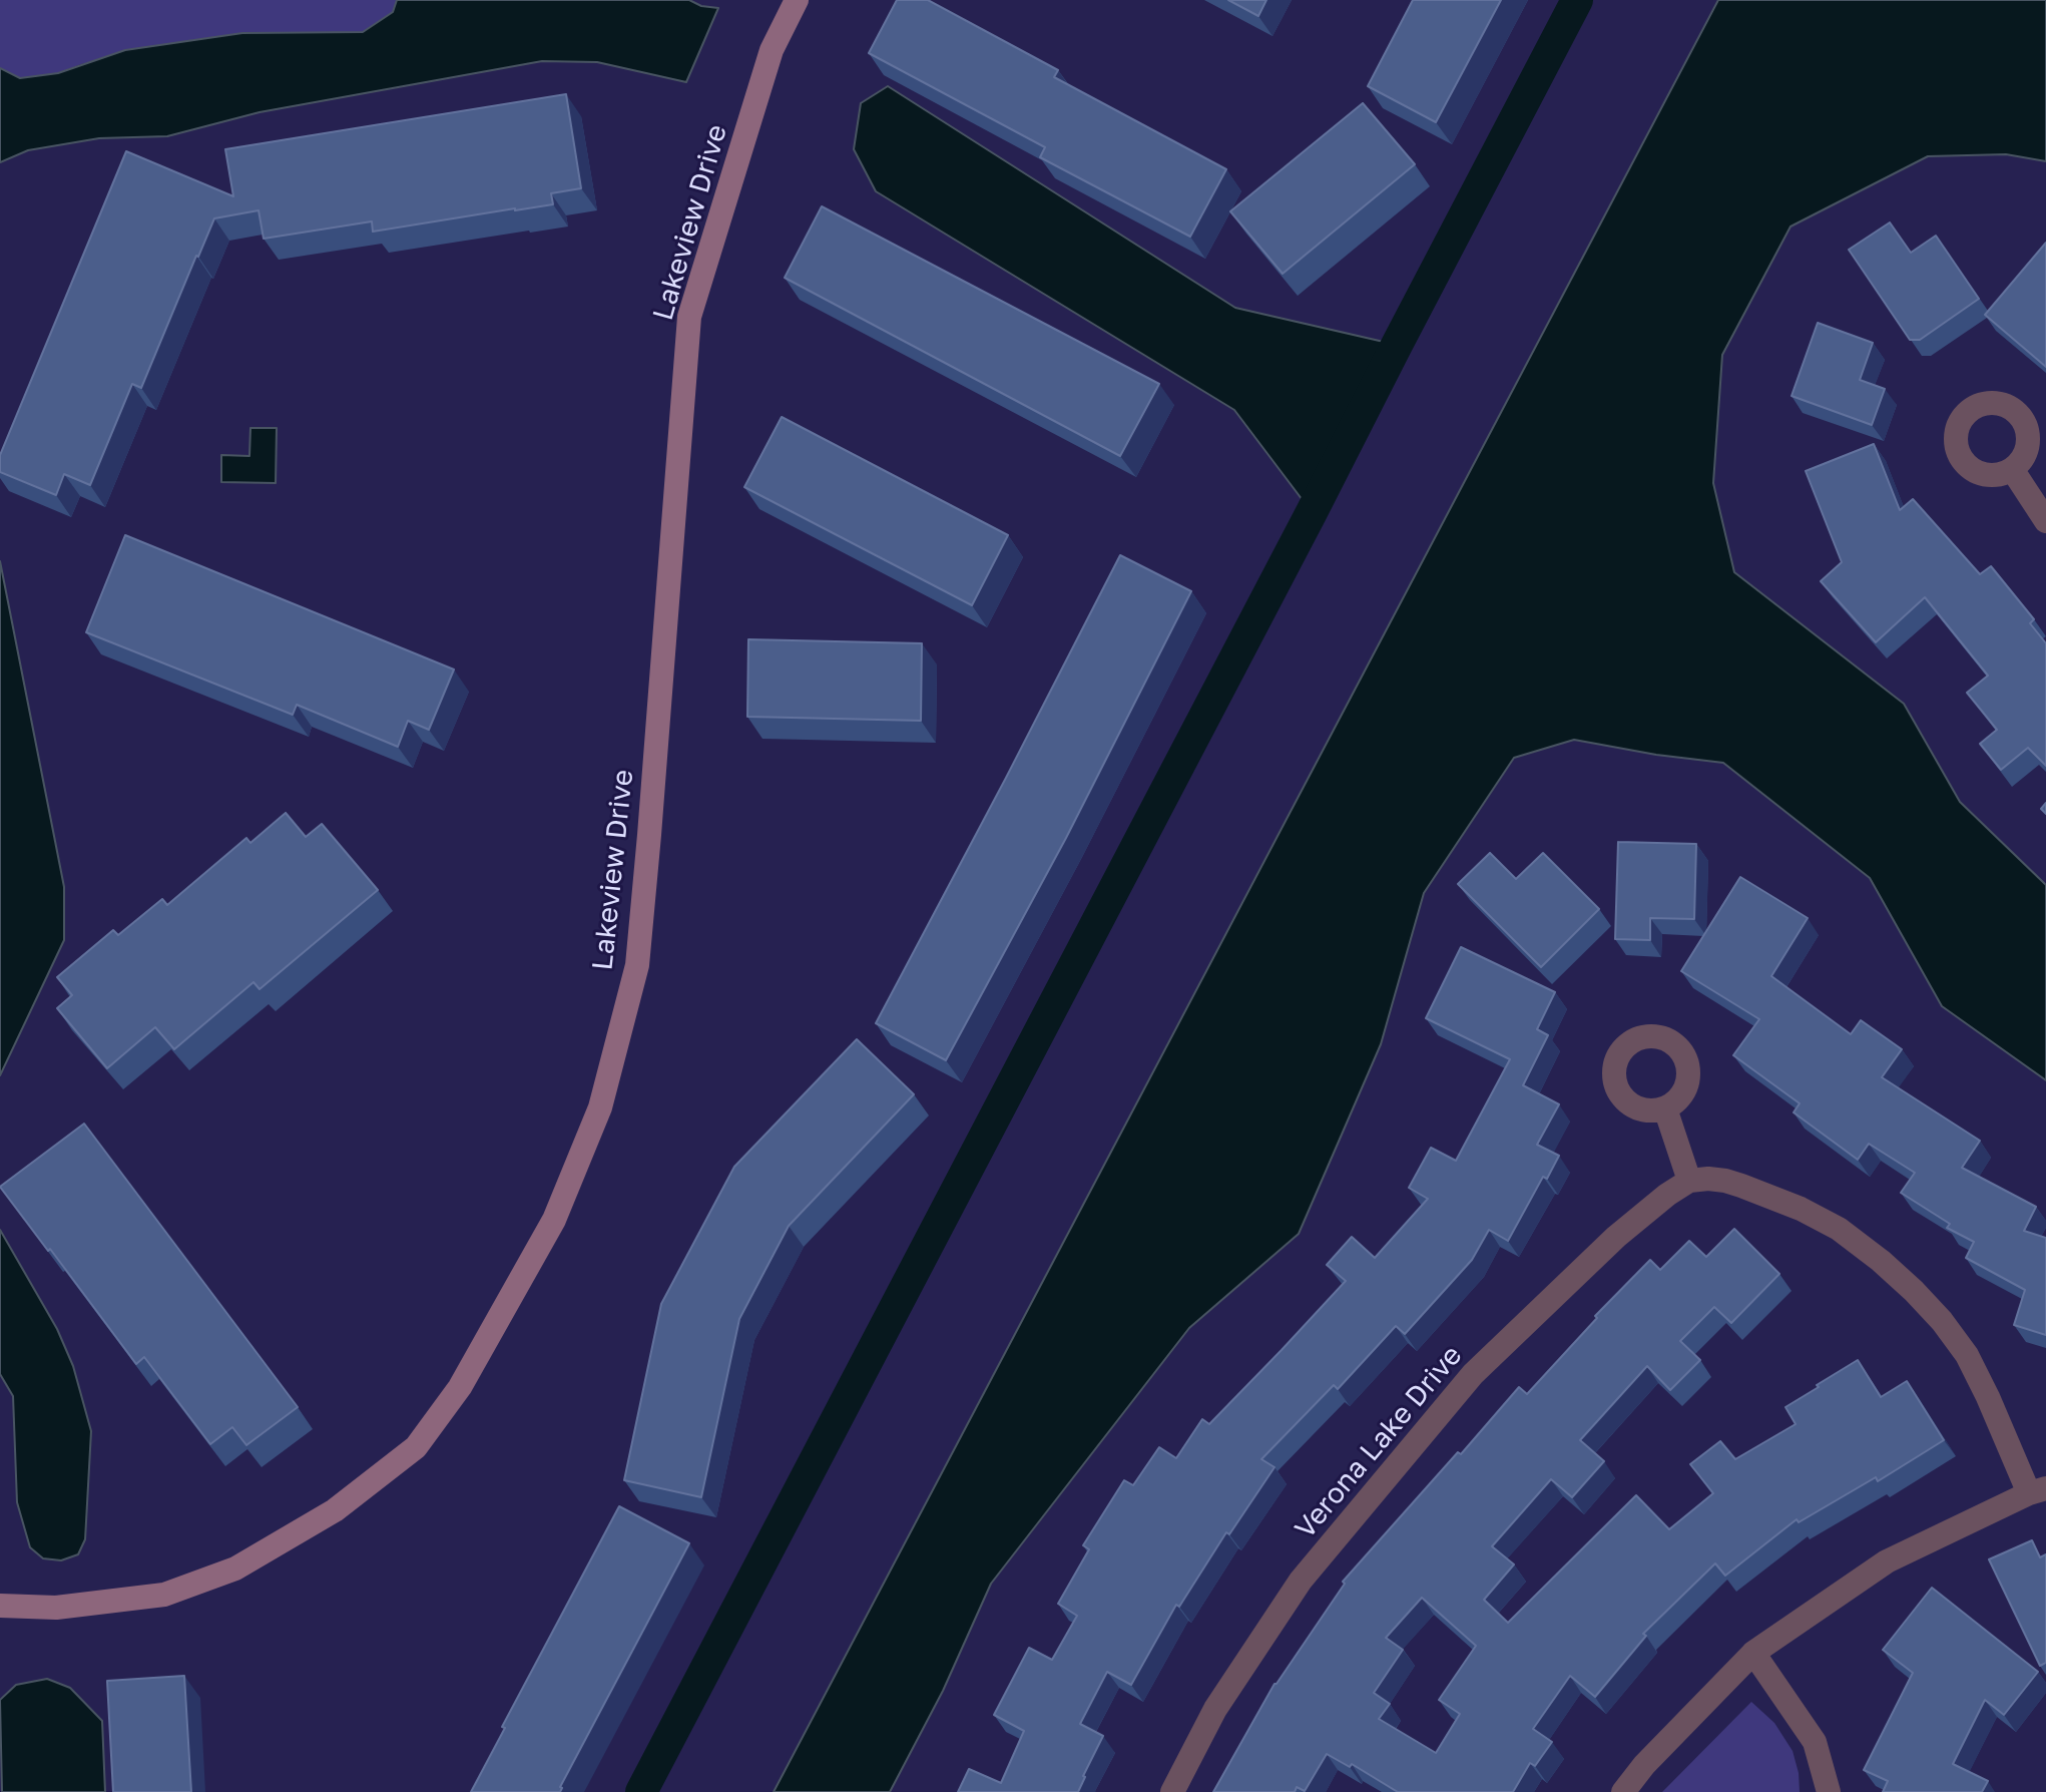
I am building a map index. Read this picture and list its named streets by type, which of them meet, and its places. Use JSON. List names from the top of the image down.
{
  "streets": {
    "street": ["Lakeview Drive", "Verona Lake Drive"]
  }
}
